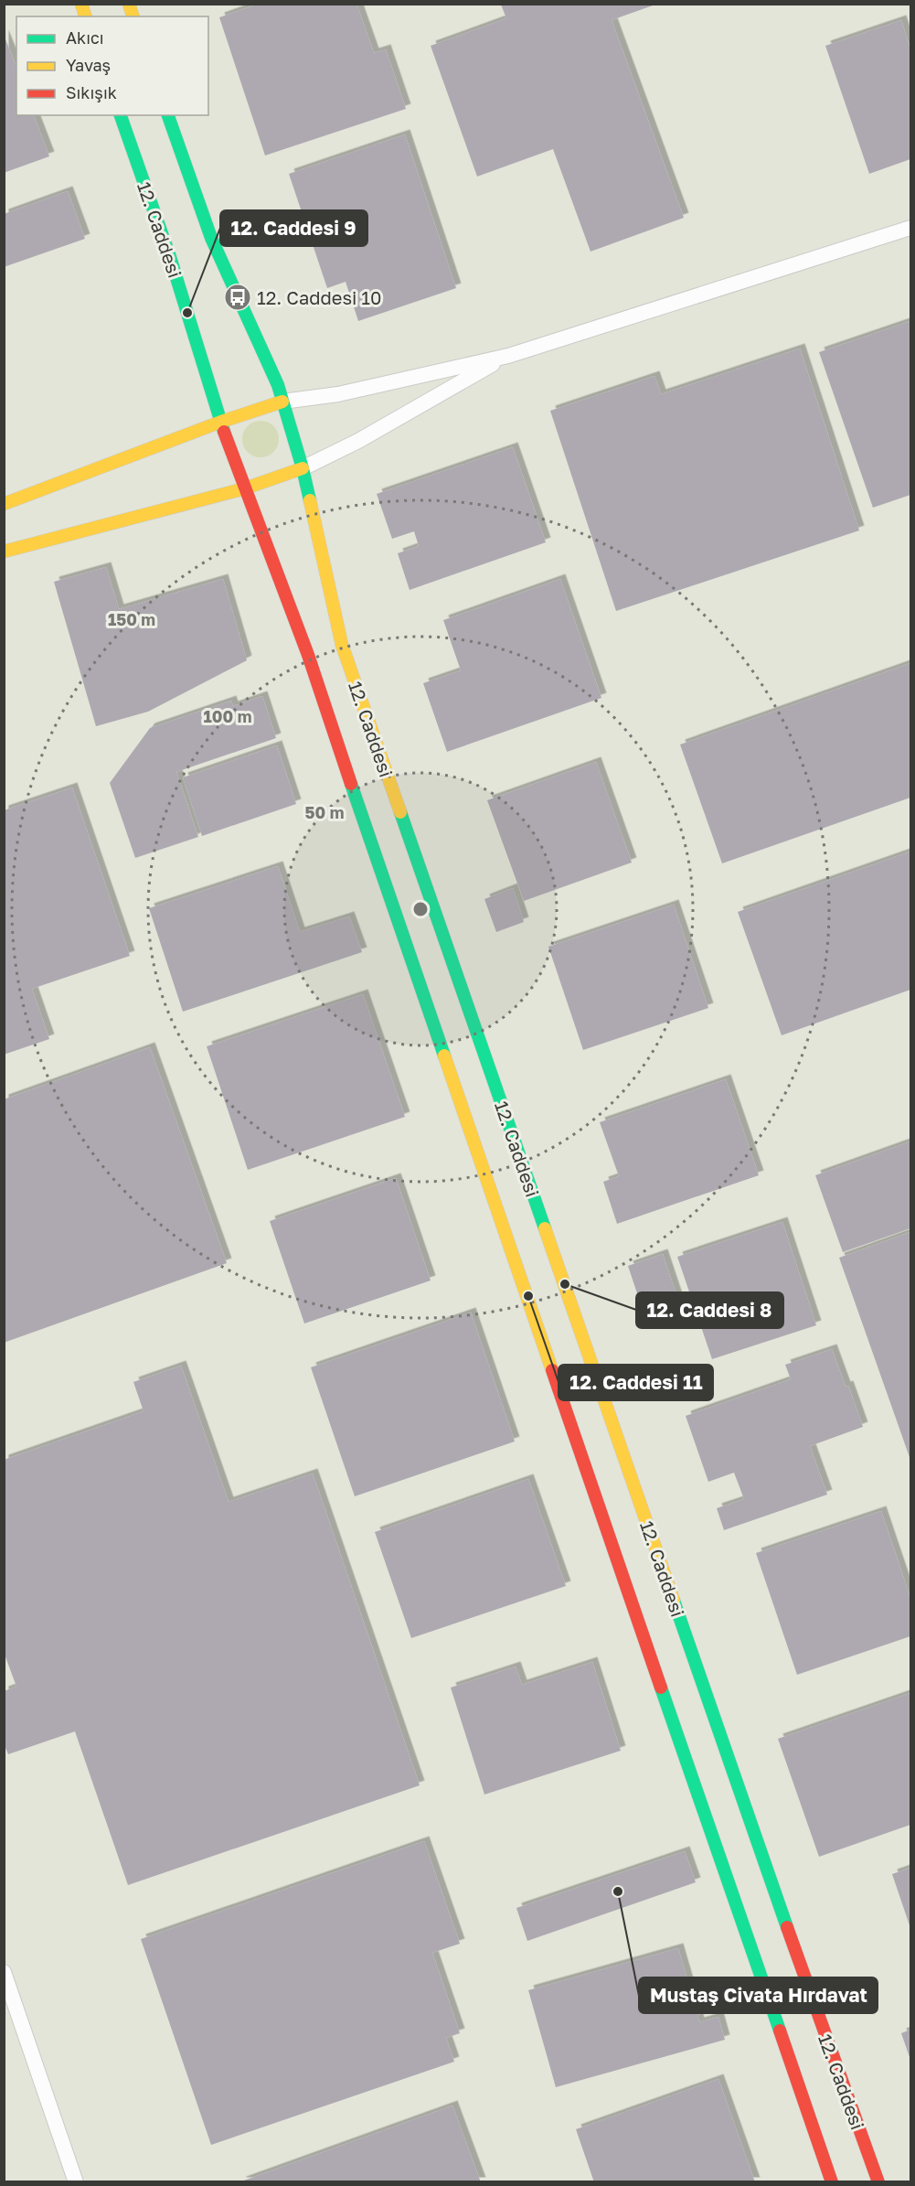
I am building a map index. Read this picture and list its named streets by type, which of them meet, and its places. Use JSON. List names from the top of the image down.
{
  "streets": {
    "street": ["12. Caddesi"]
  },
  "places": {
    "bus stop": ["12. Caddesi 10"],
    "other": [
      "12. Caddesi 9",
      "12. Caddesi 8",
      "12. Caddesi 11",
      "Mustaş Civata Hırdavat"
    ]
  },
  "legend": ["Akıcı", "Yavaş", "Sıkışık"],
  "rings": ["150 m", "100 m", "50 m"]
}
